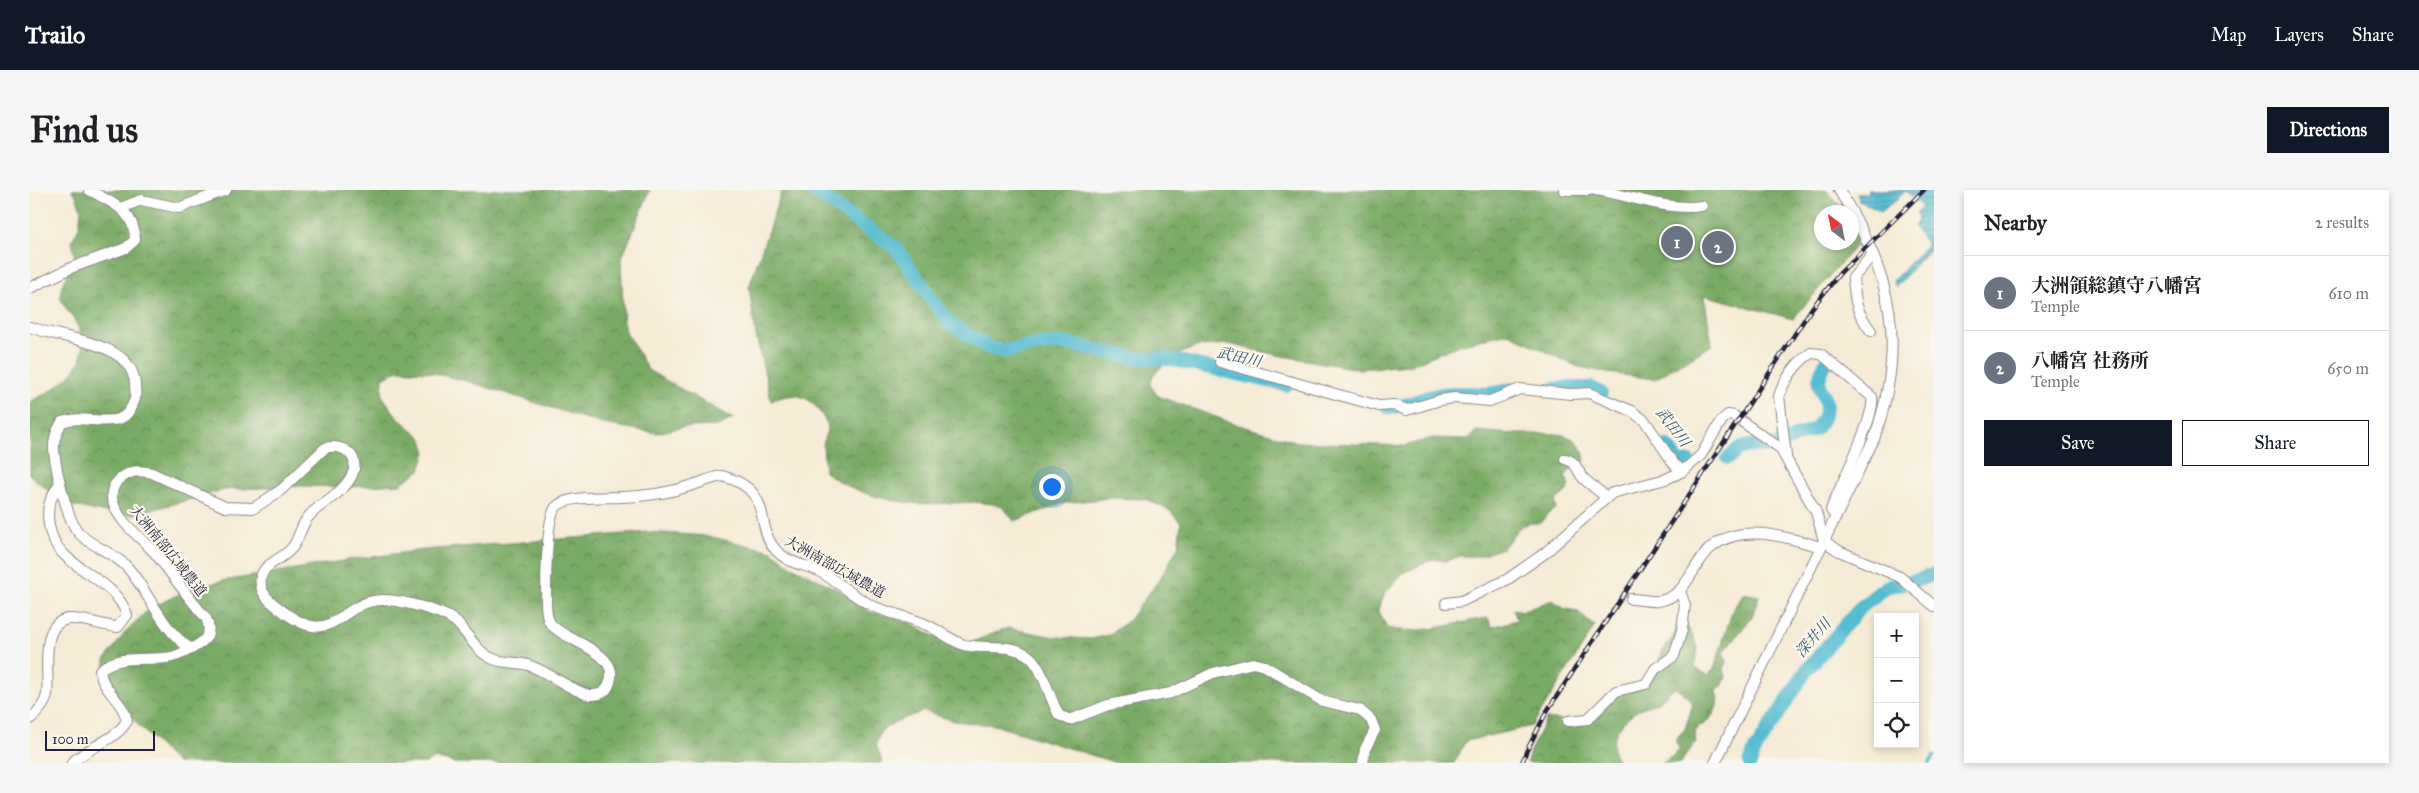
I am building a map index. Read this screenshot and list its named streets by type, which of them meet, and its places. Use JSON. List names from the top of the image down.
{
  "streets": {
    "street": ["大洲南部広域農道"]
  },
  "water": ["武田川", "深井川"],
  "scale_bar": "100 m",
  "north": "top left",
  "page": {
    "header": "Trailo",
    "nav": ["Map", "Layers", "Share"],
    "buttons": [
      "Directions",
      ["Save", "Share"]
    ],
    "title": "Find us",
    "heading": ["Nearby", "2 results"],
    "pins": ["1", "2"],
    "list": [
      {
        "mark": "1",
        "name": "大洲領総鎮守八幡宮",
        "note": "Temple",
        "value": "610 m"
      },
      {
        "mark": "2",
        "name": "八幡宮 社務所",
        "note": "Temple",
        "value": "650 m"
      }
    ],
    "map_buttons": ["+", "−"],
    "scale": "100 m"
  }
}
